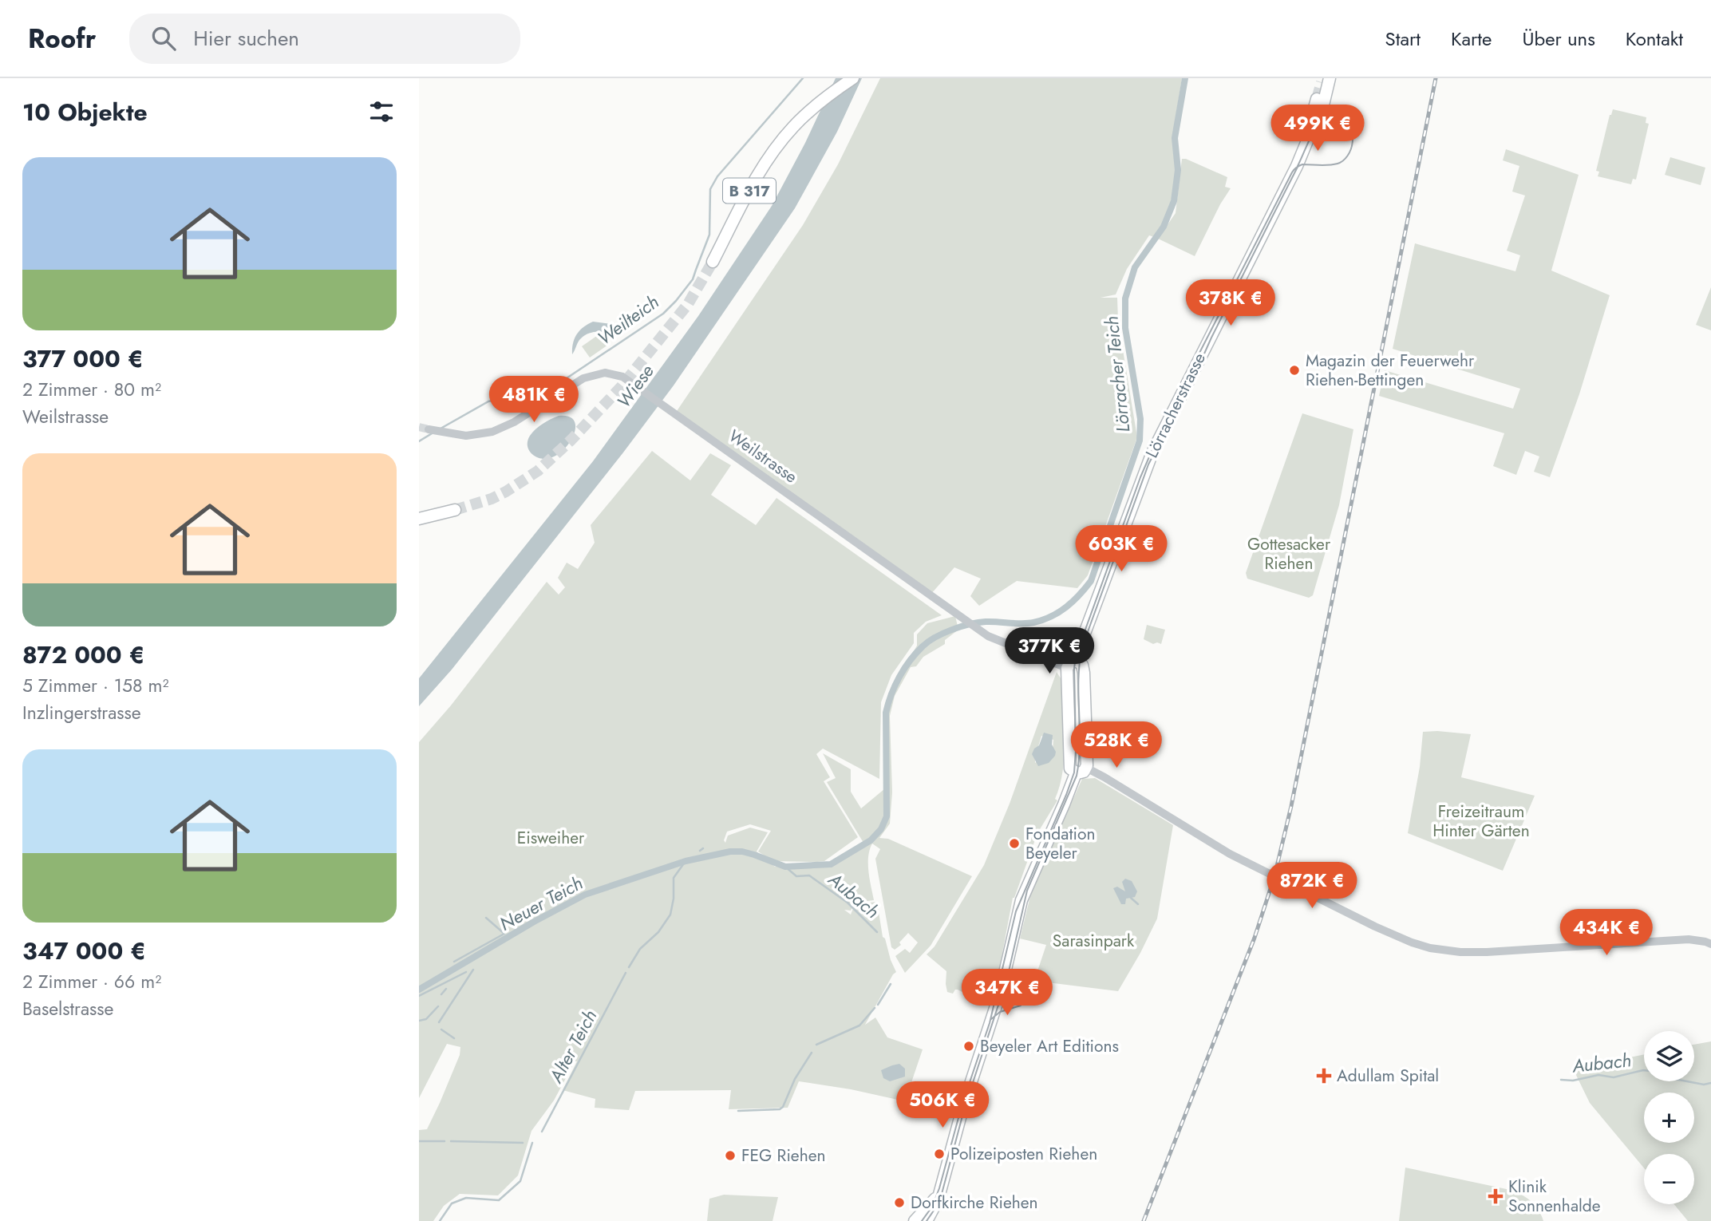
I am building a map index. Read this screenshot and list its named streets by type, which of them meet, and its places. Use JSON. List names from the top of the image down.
{
  "streets": {
    "main road": ["B 317", "Lörracherstrasse"],
    "street": ["Weilstrasse"]
  },
  "water": [
    "Weilteich",
    "Lörracher Teich",
    "Wiese",
    "Aubach",
    "Neuer Teich",
    "Alter Teich"
  ],
  "parks": [
    "Gottesacker Riehen",
    "Freizeitraum Hinter Gärten",
    "Eisweiher",
    "Sarasinpark"
  ],
  "places": {
    "other": [
      "Magazin der Feuerwehr Riehen-Bettingen",
      "Fondation Beyeler",
      "Beyeler Art Editions",
      "Polizeiposten Riehen",
      "FEG Riehen",
      "Dorfkirche Riehen"
    ],
    "health": ["Adullam Spital", "Klinik Sonnenhalde"]
  },
  "page": {
    "header": "Roofr",
    "search": "Hier suchen",
    "nav": [
      "Start",
      "Karte",
      "Über uns",
      "Kontakt"
    ],
    "heading": "10 Objekte",
    "price": [
      "499K €",
      "378K €",
      "481K €",
      "603K €",
      "377K €",
      "528K €",
      "872K €",
      "434K €",
      "347K €",
      "506K €"
    ],
    "list": [
      {
        "name": "377 000 €",
        "note": "2 Zimmer · 80 m² · Weilstrasse"
      },
      {
        "name": "872 000 €",
        "note": "5 Zimmer · 158 m² · Inzlingerstrasse"
      },
      {
        "name": "347 000 €",
        "note": "2 Zimmer · 66 m² · Baselstrasse"
      }
    ],
    "map_buttons": ["+", "−"]
  }
}
